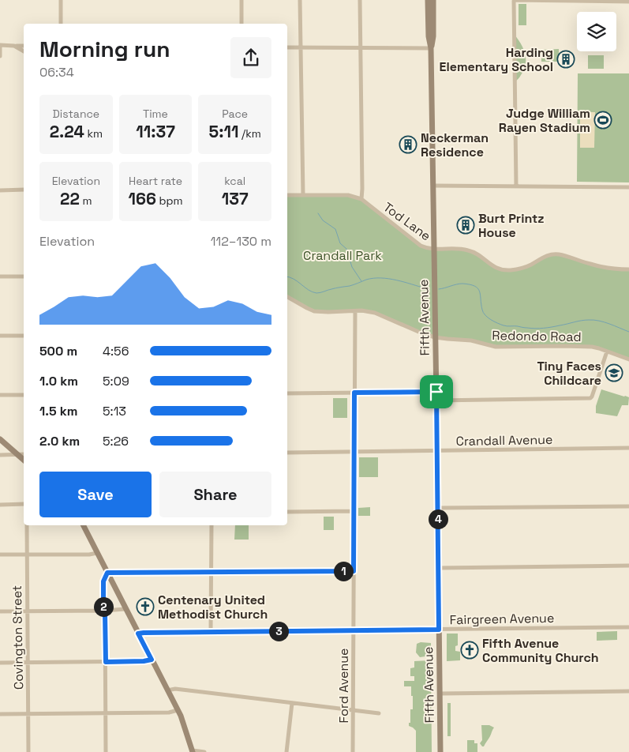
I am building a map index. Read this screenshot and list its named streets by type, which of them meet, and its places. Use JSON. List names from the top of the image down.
{
  "streets": {
    "street": [
      "Tod Lane",
      "Fifth Avenue",
      "Redondo Road",
      "Crandall Avenue",
      "Fairgreen Avenue",
      "Covington Street",
      "Ford Avenue"
    ]
  },
  "crossings": [
    ["Tod Lane", "Fifth Avenue"],
    ["Fifth Avenue", "Redondo Road"],
    ["Fifth Avenue", "Crandall Avenue"],
    ["Fifth Avenue", "Fairgreen Avenue"],
    ["Redondo Road", "Ford Avenue"],
    ["Crandall Avenue", "Ford Avenue"],
    ["Fairgreen Avenue", "Ford Avenue"]
  ],
  "parks": ["Crandall Park"],
  "places": {
    "building": ["Harding Elementary School", "Neckerman Residence", "Burt Printz House"],
    "sports": ["Judge William Rayen Stadium"],
    "school or university": ["Tiny Faces Childcare"],
    "church": ["Centenary United Methodist Church", "Fifth Avenue Community Church"]
  },
  "page": {
    "heading": ["Morning run", "06:34"],
    "stats": [
      ["Distance", "2.24 km"],
      ["Time", "11:37"],
      ["Pace", "5:11 /km"],
      ["Elevation", "22 m"],
      ["Heart rate", "166 bpm"],
      ["kcal", "137"]
    ],
    "chart": ["Elevation", "112–130 m"],
    "list": [
      {
        "name": "500 m",
        "note": "4:56"
      },
      {
        "name": "1.0 km",
        "note": "5:09"
      },
      {
        "name": "1.5 km",
        "note": "5:13"
      },
      {
        "name": "2.0 km",
        "note": "5:26"
      }
    ],
    "buttons": ["Save", "Share"],
    "pins": [
      "4",
      "1",
      "2",
      "3"
    ]
  }
}
